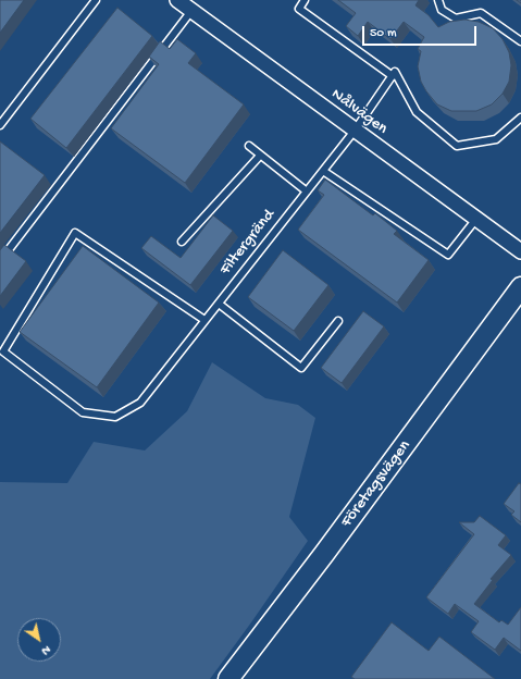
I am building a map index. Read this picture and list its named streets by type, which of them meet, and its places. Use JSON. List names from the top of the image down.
{
  "streets": {
    "street": ["Nålvägen", "Företagsvägen"],
    "lane": ["Filtergränd"]
  },
  "crossings": [
    ["Nålvägen", "Filtergränd"]
  ],
  "scale_bar": "50 m",
  "north": "bottom right"
}
